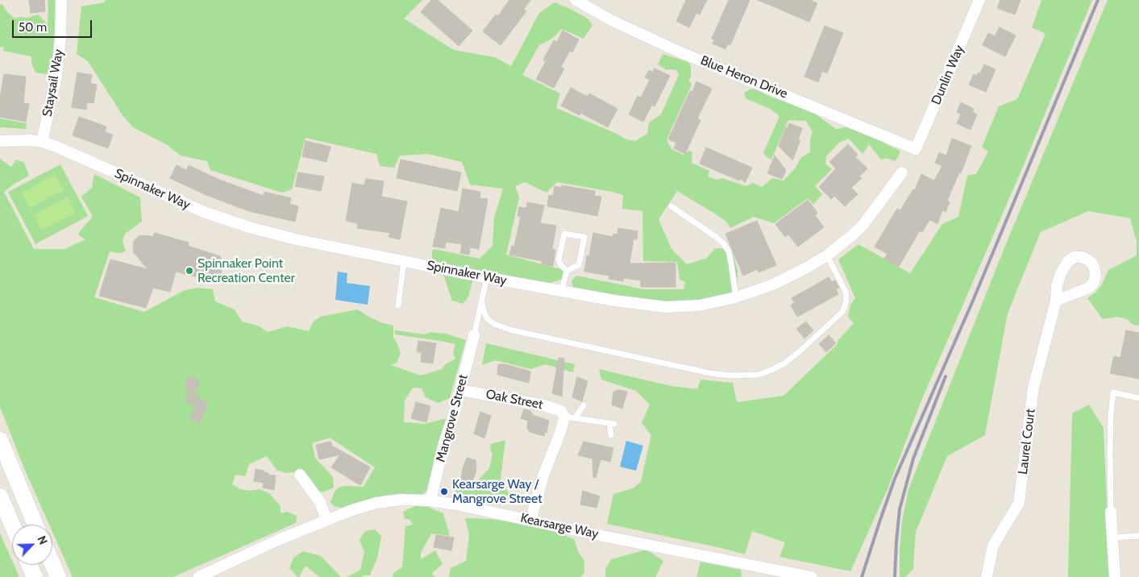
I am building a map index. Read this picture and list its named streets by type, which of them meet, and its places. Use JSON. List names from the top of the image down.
{
  "streets": {
    "street": [
      "Dunlin Way",
      "Blue Heron Drive",
      "Staysail Way",
      "Spinnaker Way",
      "Oak Street",
      "Mangrove Street",
      "Laurel Court",
      "Kearsarge Way"
    ]
  },
  "crossings": [
    ["Dunlin Way", "Blue Heron Drive"],
    ["Staysail Way", "Spinnaker Way"],
    ["Oak Street", "Mangrove Street"],
    ["Mangrove Street", "Kearsarge Way"]
  ],
  "places": ["Spinnaker Point Recreation Center", "Kearsarge Way / Mangrove Street"],
  "scale_bar": "50 m",
  "north": "top right"
}
